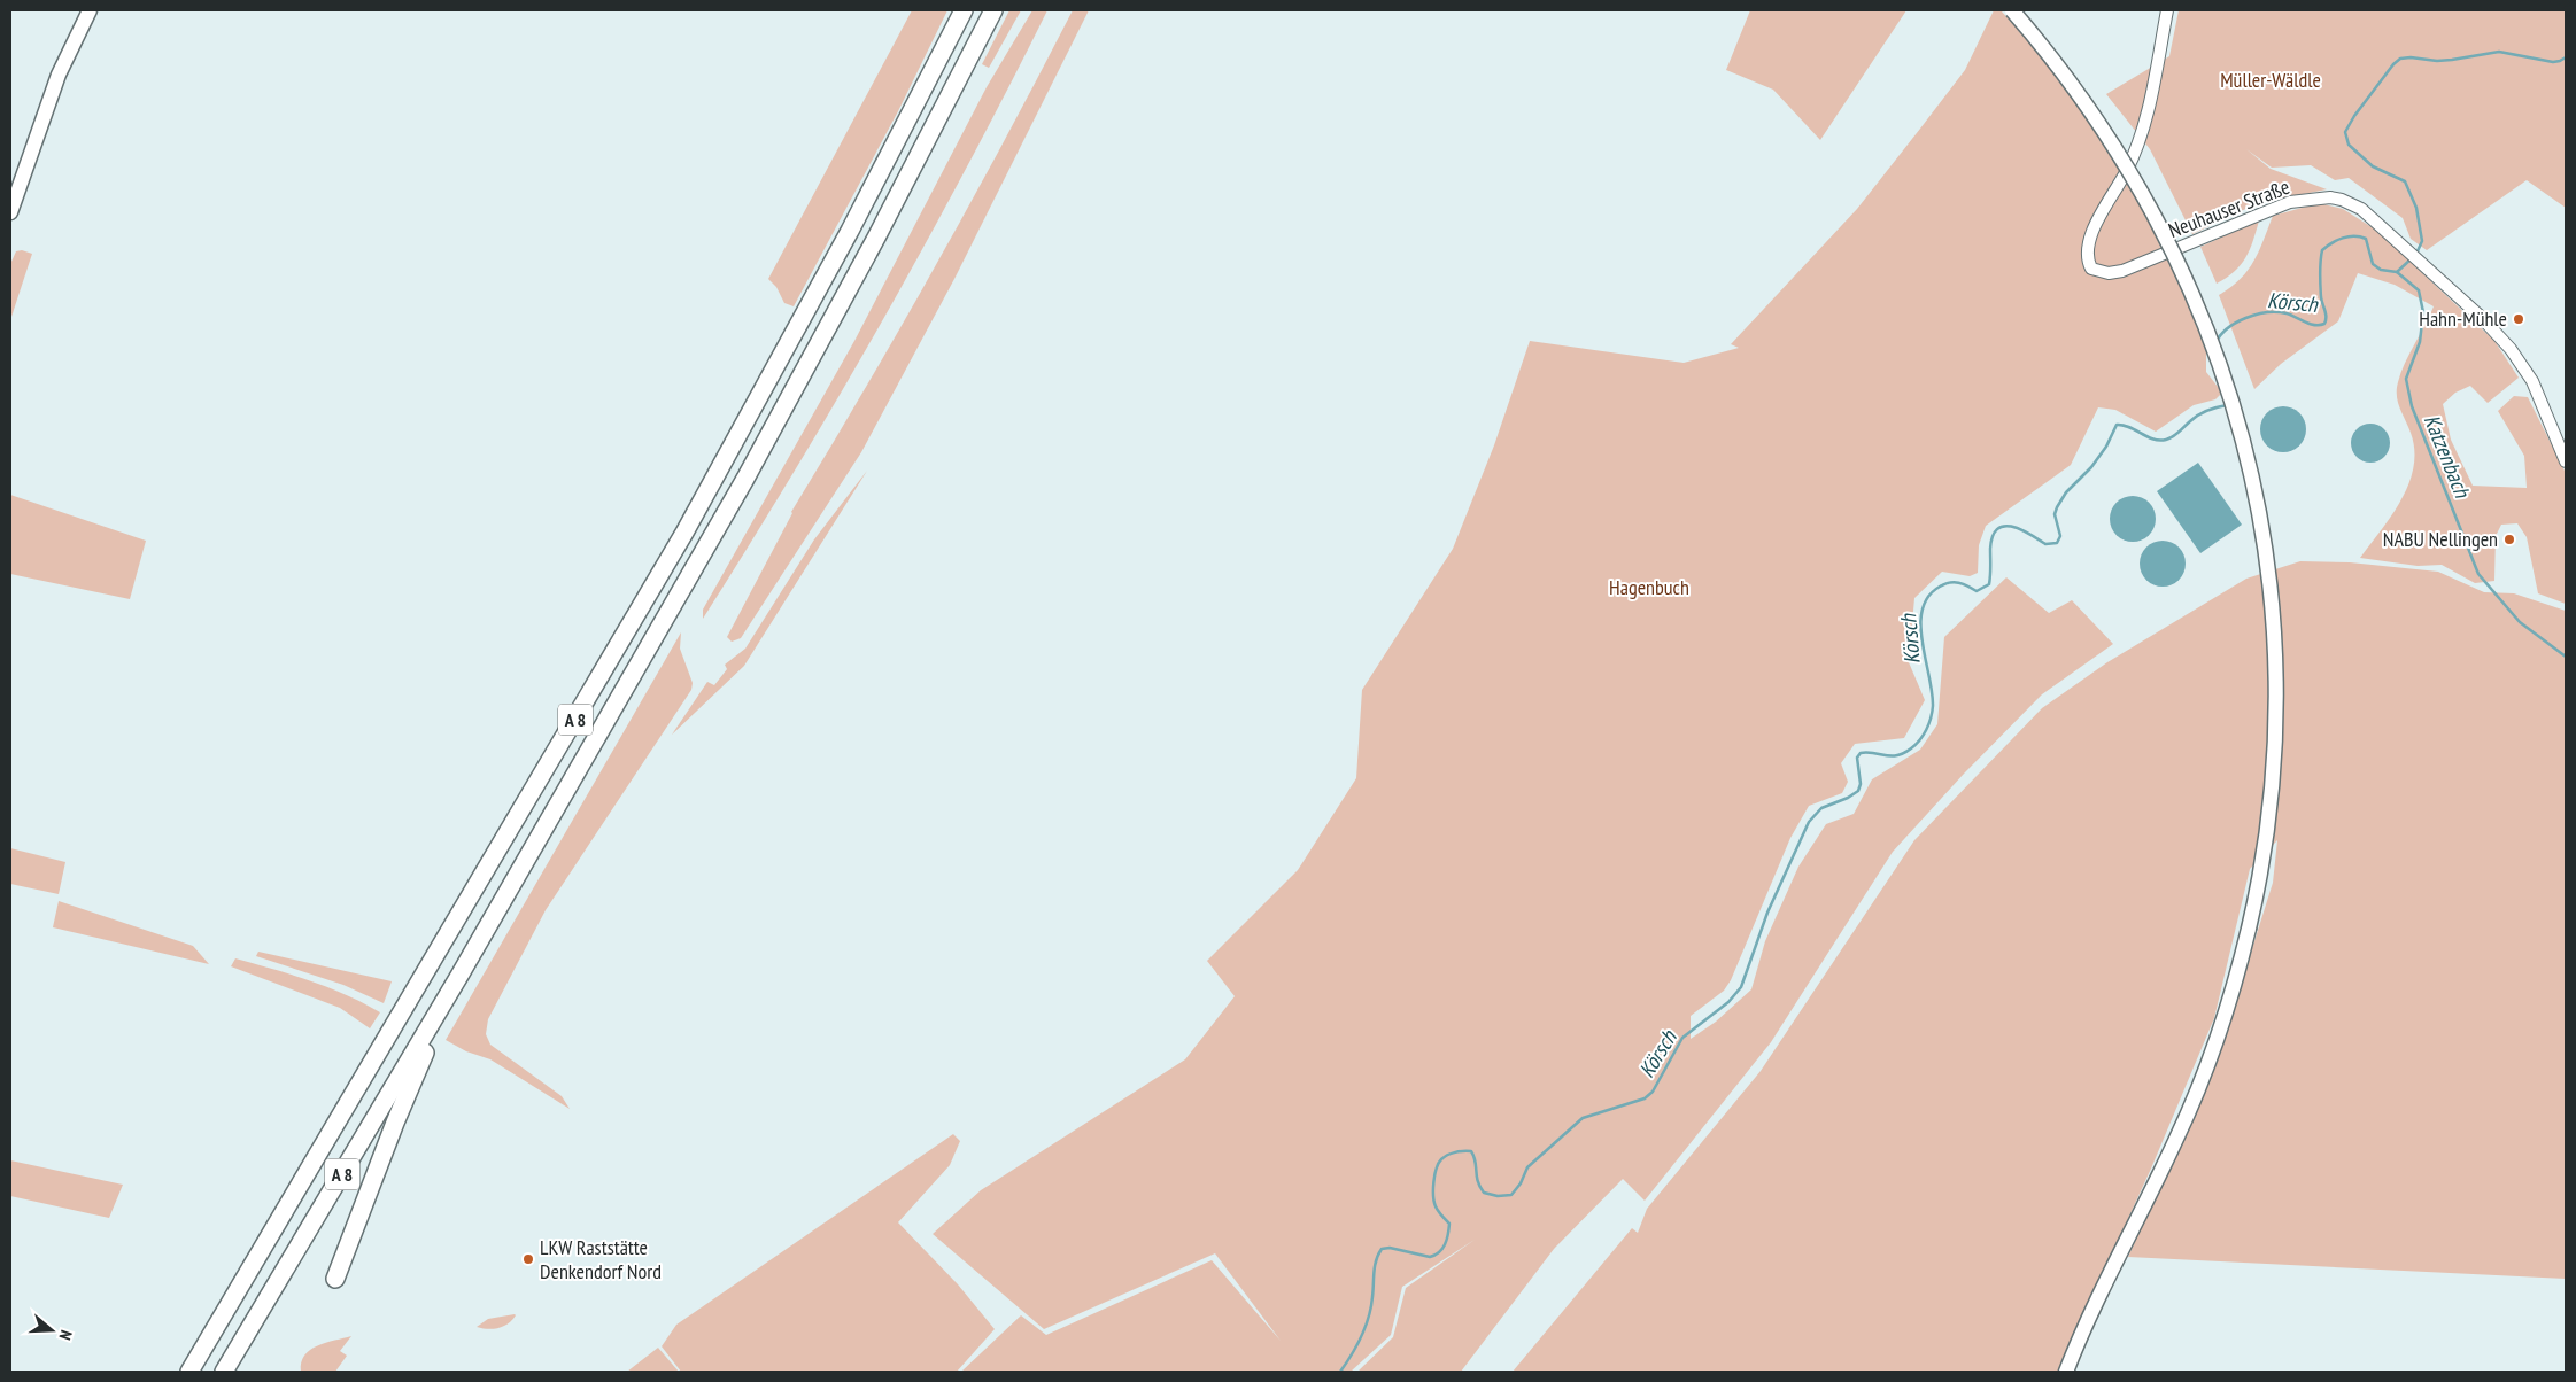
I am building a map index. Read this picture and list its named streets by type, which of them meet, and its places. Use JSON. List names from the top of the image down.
{
  "streets": {
    "highway": ["A 8"],
    "street": ["Neuhauser Straße"]
  },
  "water": ["Körsch", "Katzenbach"],
  "parks": ["Müller-Wäldle", "Hagenbuch"],
  "places": ["Hahn-Mühle", "NABU Nellingen", "LKW Raststätte Denkendorf Nord"],
  "north": "right"
}
